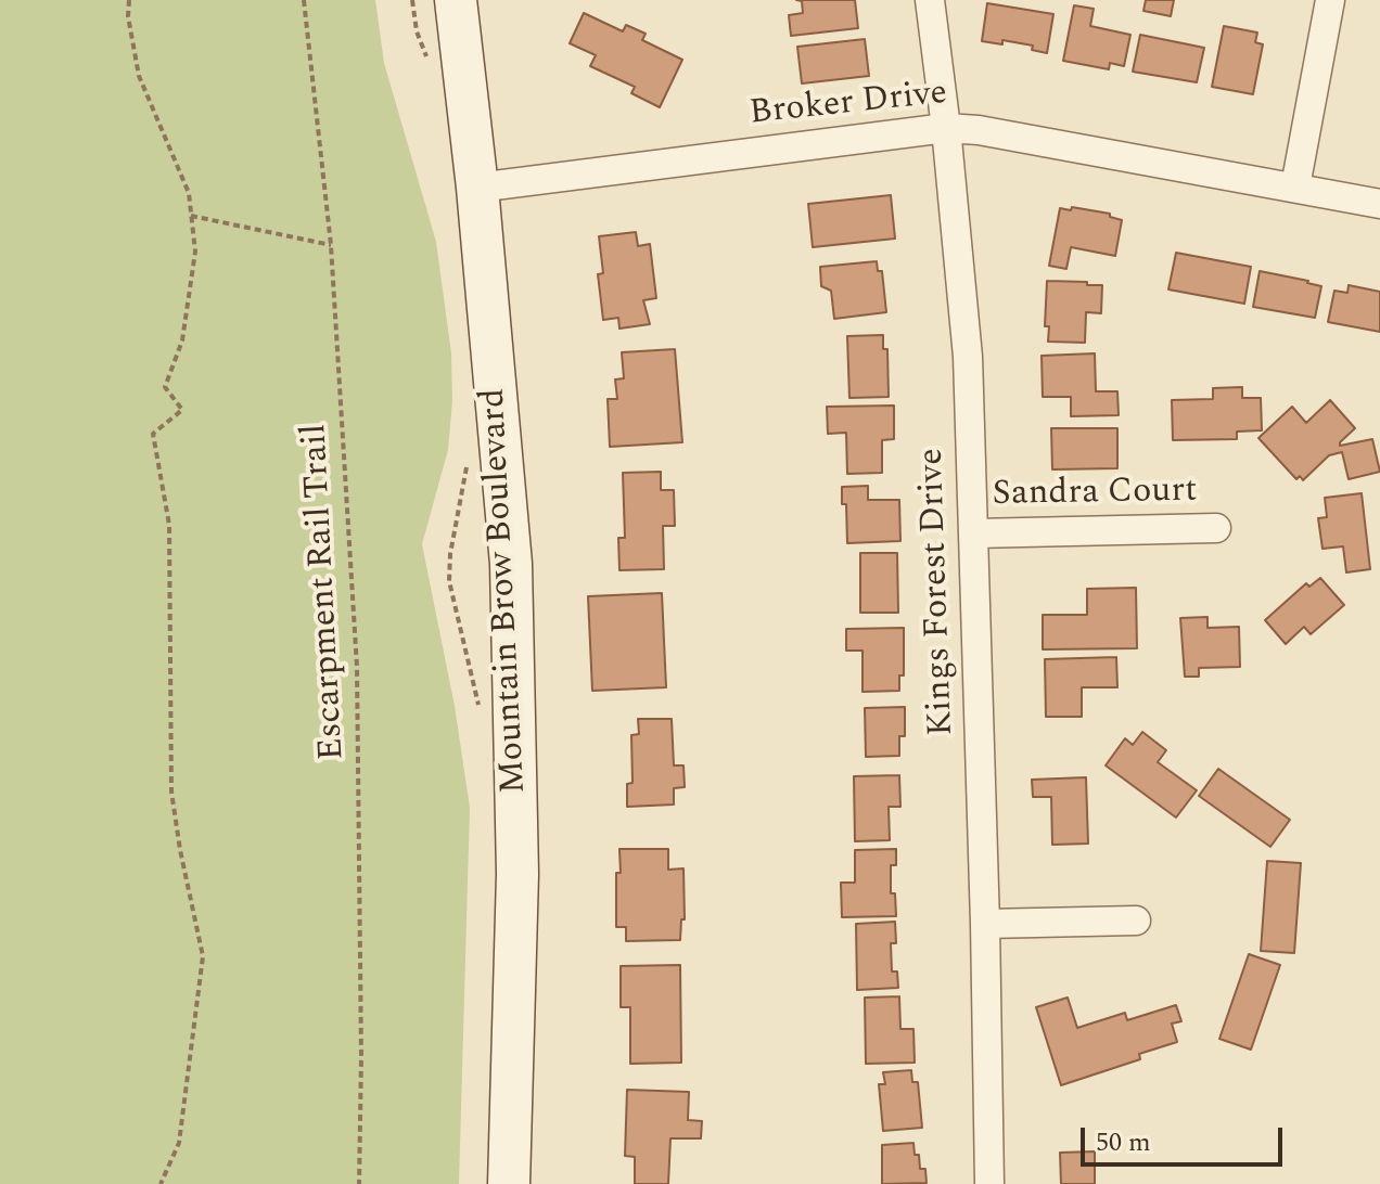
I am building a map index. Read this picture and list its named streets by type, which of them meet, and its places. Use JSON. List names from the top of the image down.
{
  "streets": {
    "main road": ["Mountain Brow Boulevard"],
    "street": ["Broker Drive", "Sandra Court", "Kings Forest Drive"],
    "path": ["Escarpment Rail Trail"]
  },
  "crossings": [
    ["Broker Drive", "Mountain Brow Boulevard"],
    ["Broker Drive", "Kings Forest Drive"],
    ["Sandra Court", "Kings Forest Drive"]
  ],
  "scale_bar": "50 m"
}
